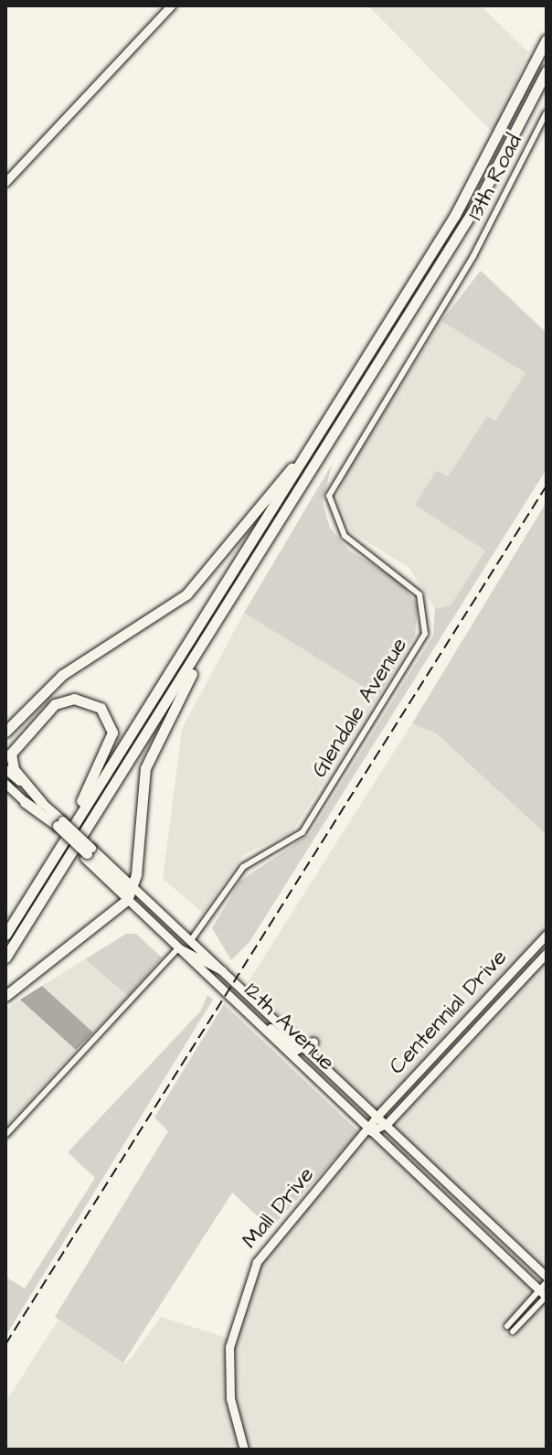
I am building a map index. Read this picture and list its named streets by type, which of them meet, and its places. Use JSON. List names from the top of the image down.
{
  "streets": {
    "main road": ["Centennial Drive", "12th Avenue", "Mall Drive"],
    "street": ["13th Road", "Glendale Avenue"]
  },
  "crossings": [
    ["13th Road", "Glendale Avenue"],
    ["Glendale Avenue", "12th Avenue"],
    ["Centennial Drive", "12th Avenue"],
    ["Centennial Drive", "Mall Drive"],
    ["12th Avenue", "Mall Drive"]
  ]
}
